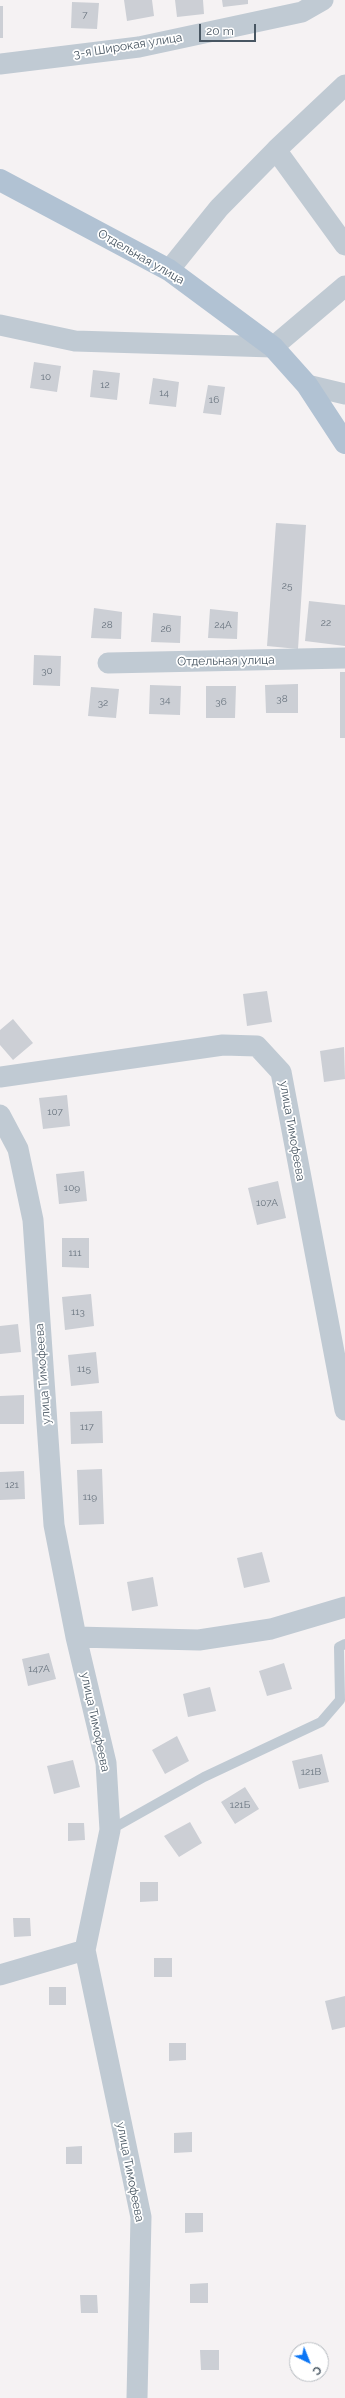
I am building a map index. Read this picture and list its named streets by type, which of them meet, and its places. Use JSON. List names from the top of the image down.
{
  "streets": {
    "main road": ["Отдельная улица"],
    "street": ["3-я Широкая улица", "улица Тимофеева"]
  },
  "house_numbers": [
    "7",
    "10",
    "12",
    "14",
    "16",
    "25",
    "22",
    "28",
    "24А",
    "26",
    "30",
    "38",
    "34",
    "36",
    "32",
    "107",
    "109",
    "107А",
    "111",
    "113",
    "115",
    "117",
    "121",
    "119",
    "147А",
    "121В",
    "121Б"
  ],
  "scale_bar": "20 m",
  "north": "bottom right"
}
